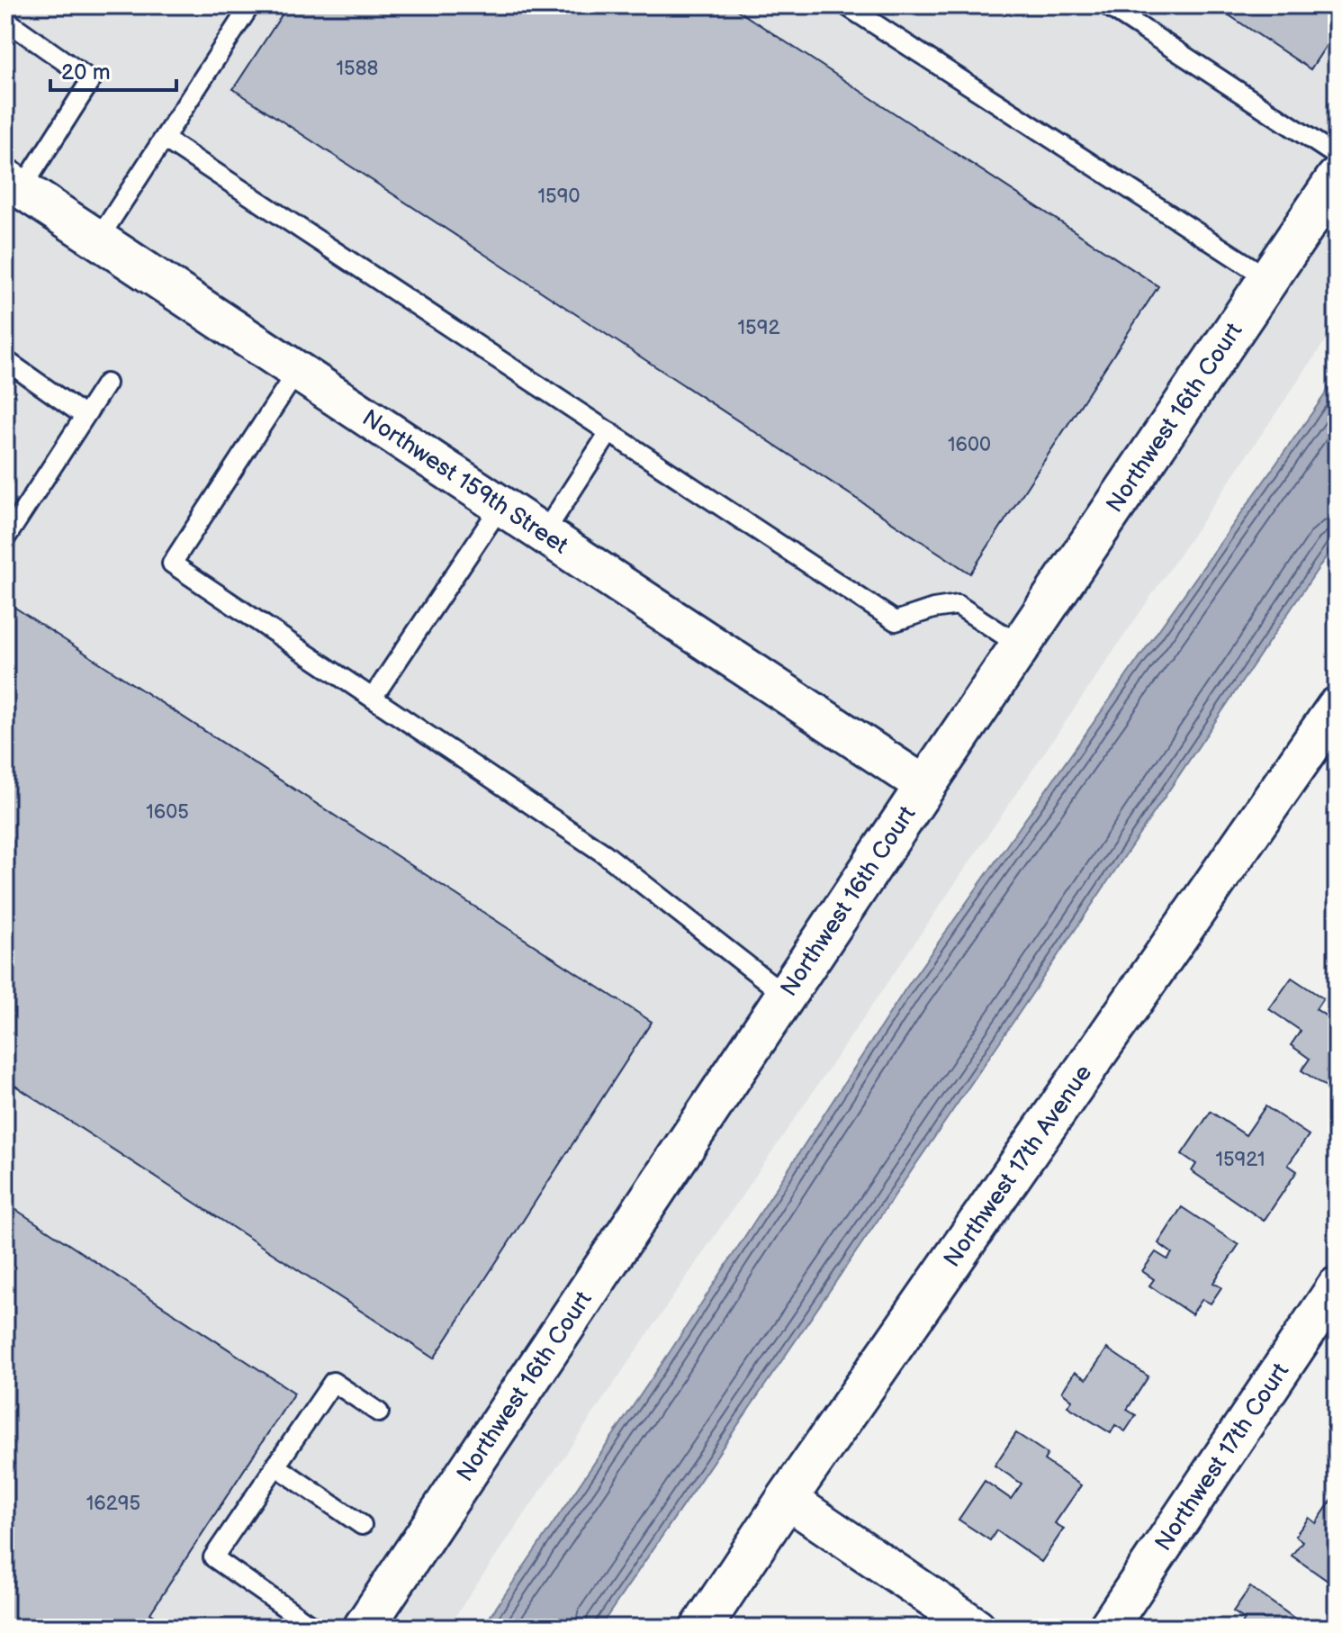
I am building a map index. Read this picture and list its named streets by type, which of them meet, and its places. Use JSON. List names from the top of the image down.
{
  "streets": {
    "street": [
      "Northwest 16th Court",
      "Northwest 159th Street",
      "Northwest 17th Avenue",
      "Northwest 17th Court"
    ]
  },
  "crossings": [
    ["Northwest 16th Court", "Northwest 159th Street"]
  ],
  "house_numbers": [
    "1588",
    "1590",
    "1592",
    "1600",
    "1605",
    "15921",
    "16295"
  ],
  "scale_bar": "20 m"
}
